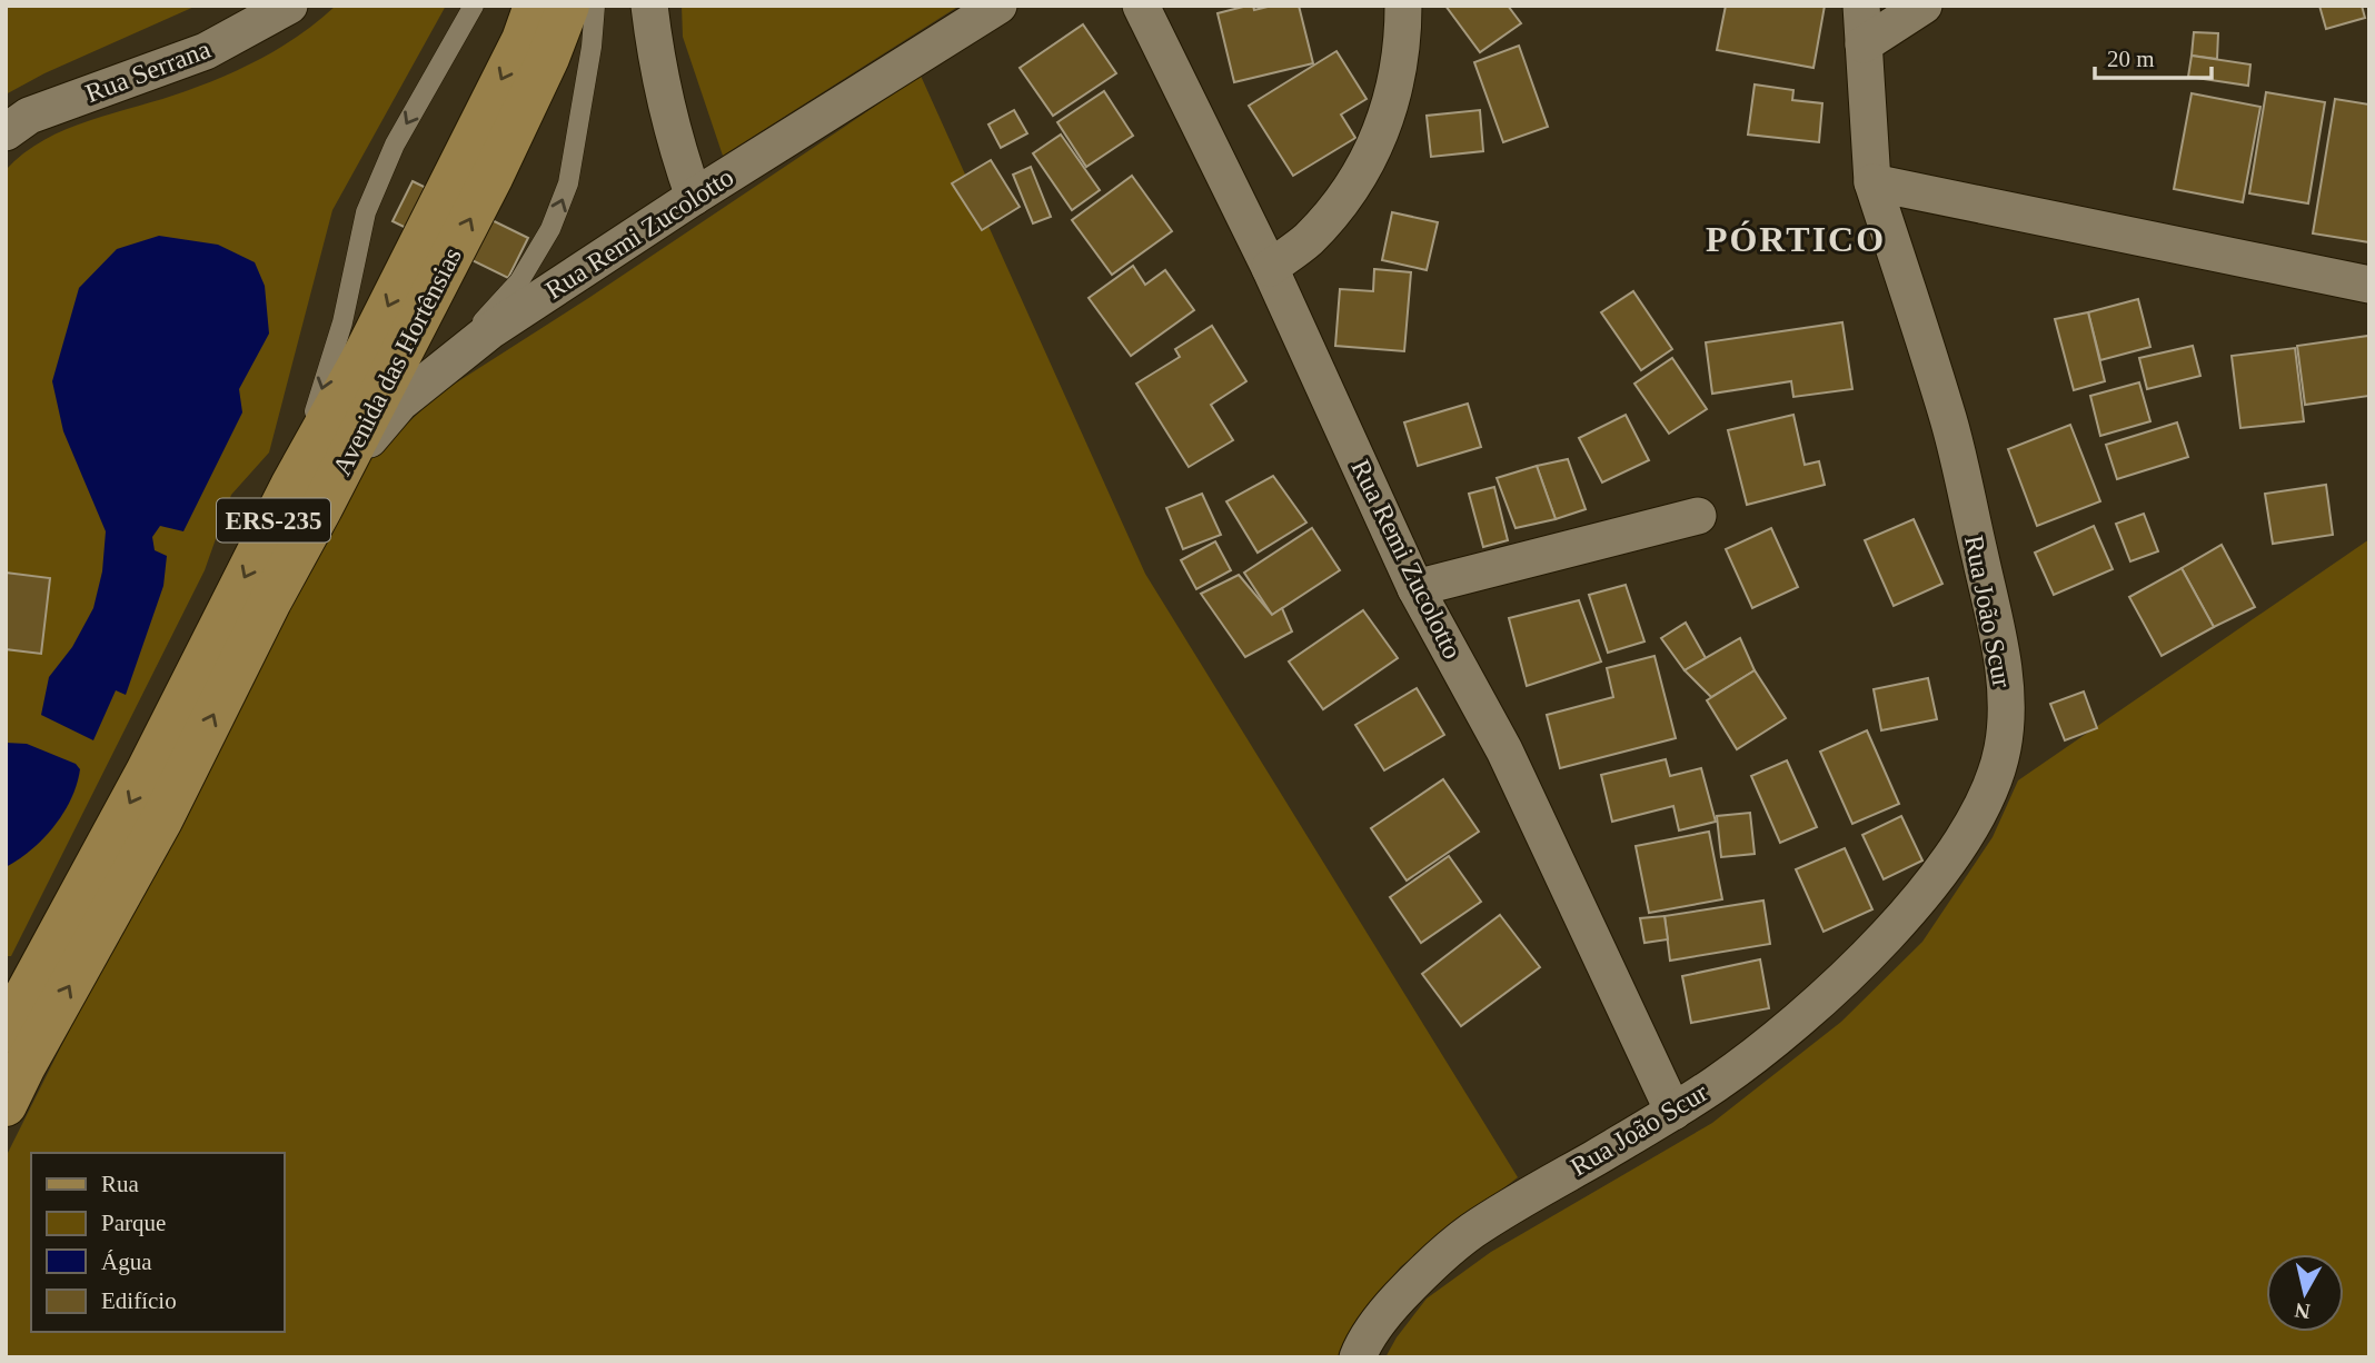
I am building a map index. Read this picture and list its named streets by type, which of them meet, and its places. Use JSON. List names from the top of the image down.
{
  "streets": {
    "main road": ["Avenida das Hortênsias", "ERS-235"],
    "street": ["Rua Serrana", "Rua Remi Zucolotto", "Rua João Scur"]
  },
  "crossings": [
    ["Rua Remi Zucolotto", "Avenida das Hortênsias"],
    ["Rua Remi Zucolotto", "Rua João Scur"]
  ],
  "districts": ["PÓRTICO"],
  "legend": [
    "Rua",
    "Parque",
    "Água",
    "Edifício"
  ],
  "scale_bar": "20 m",
  "north": "bottom"
}
